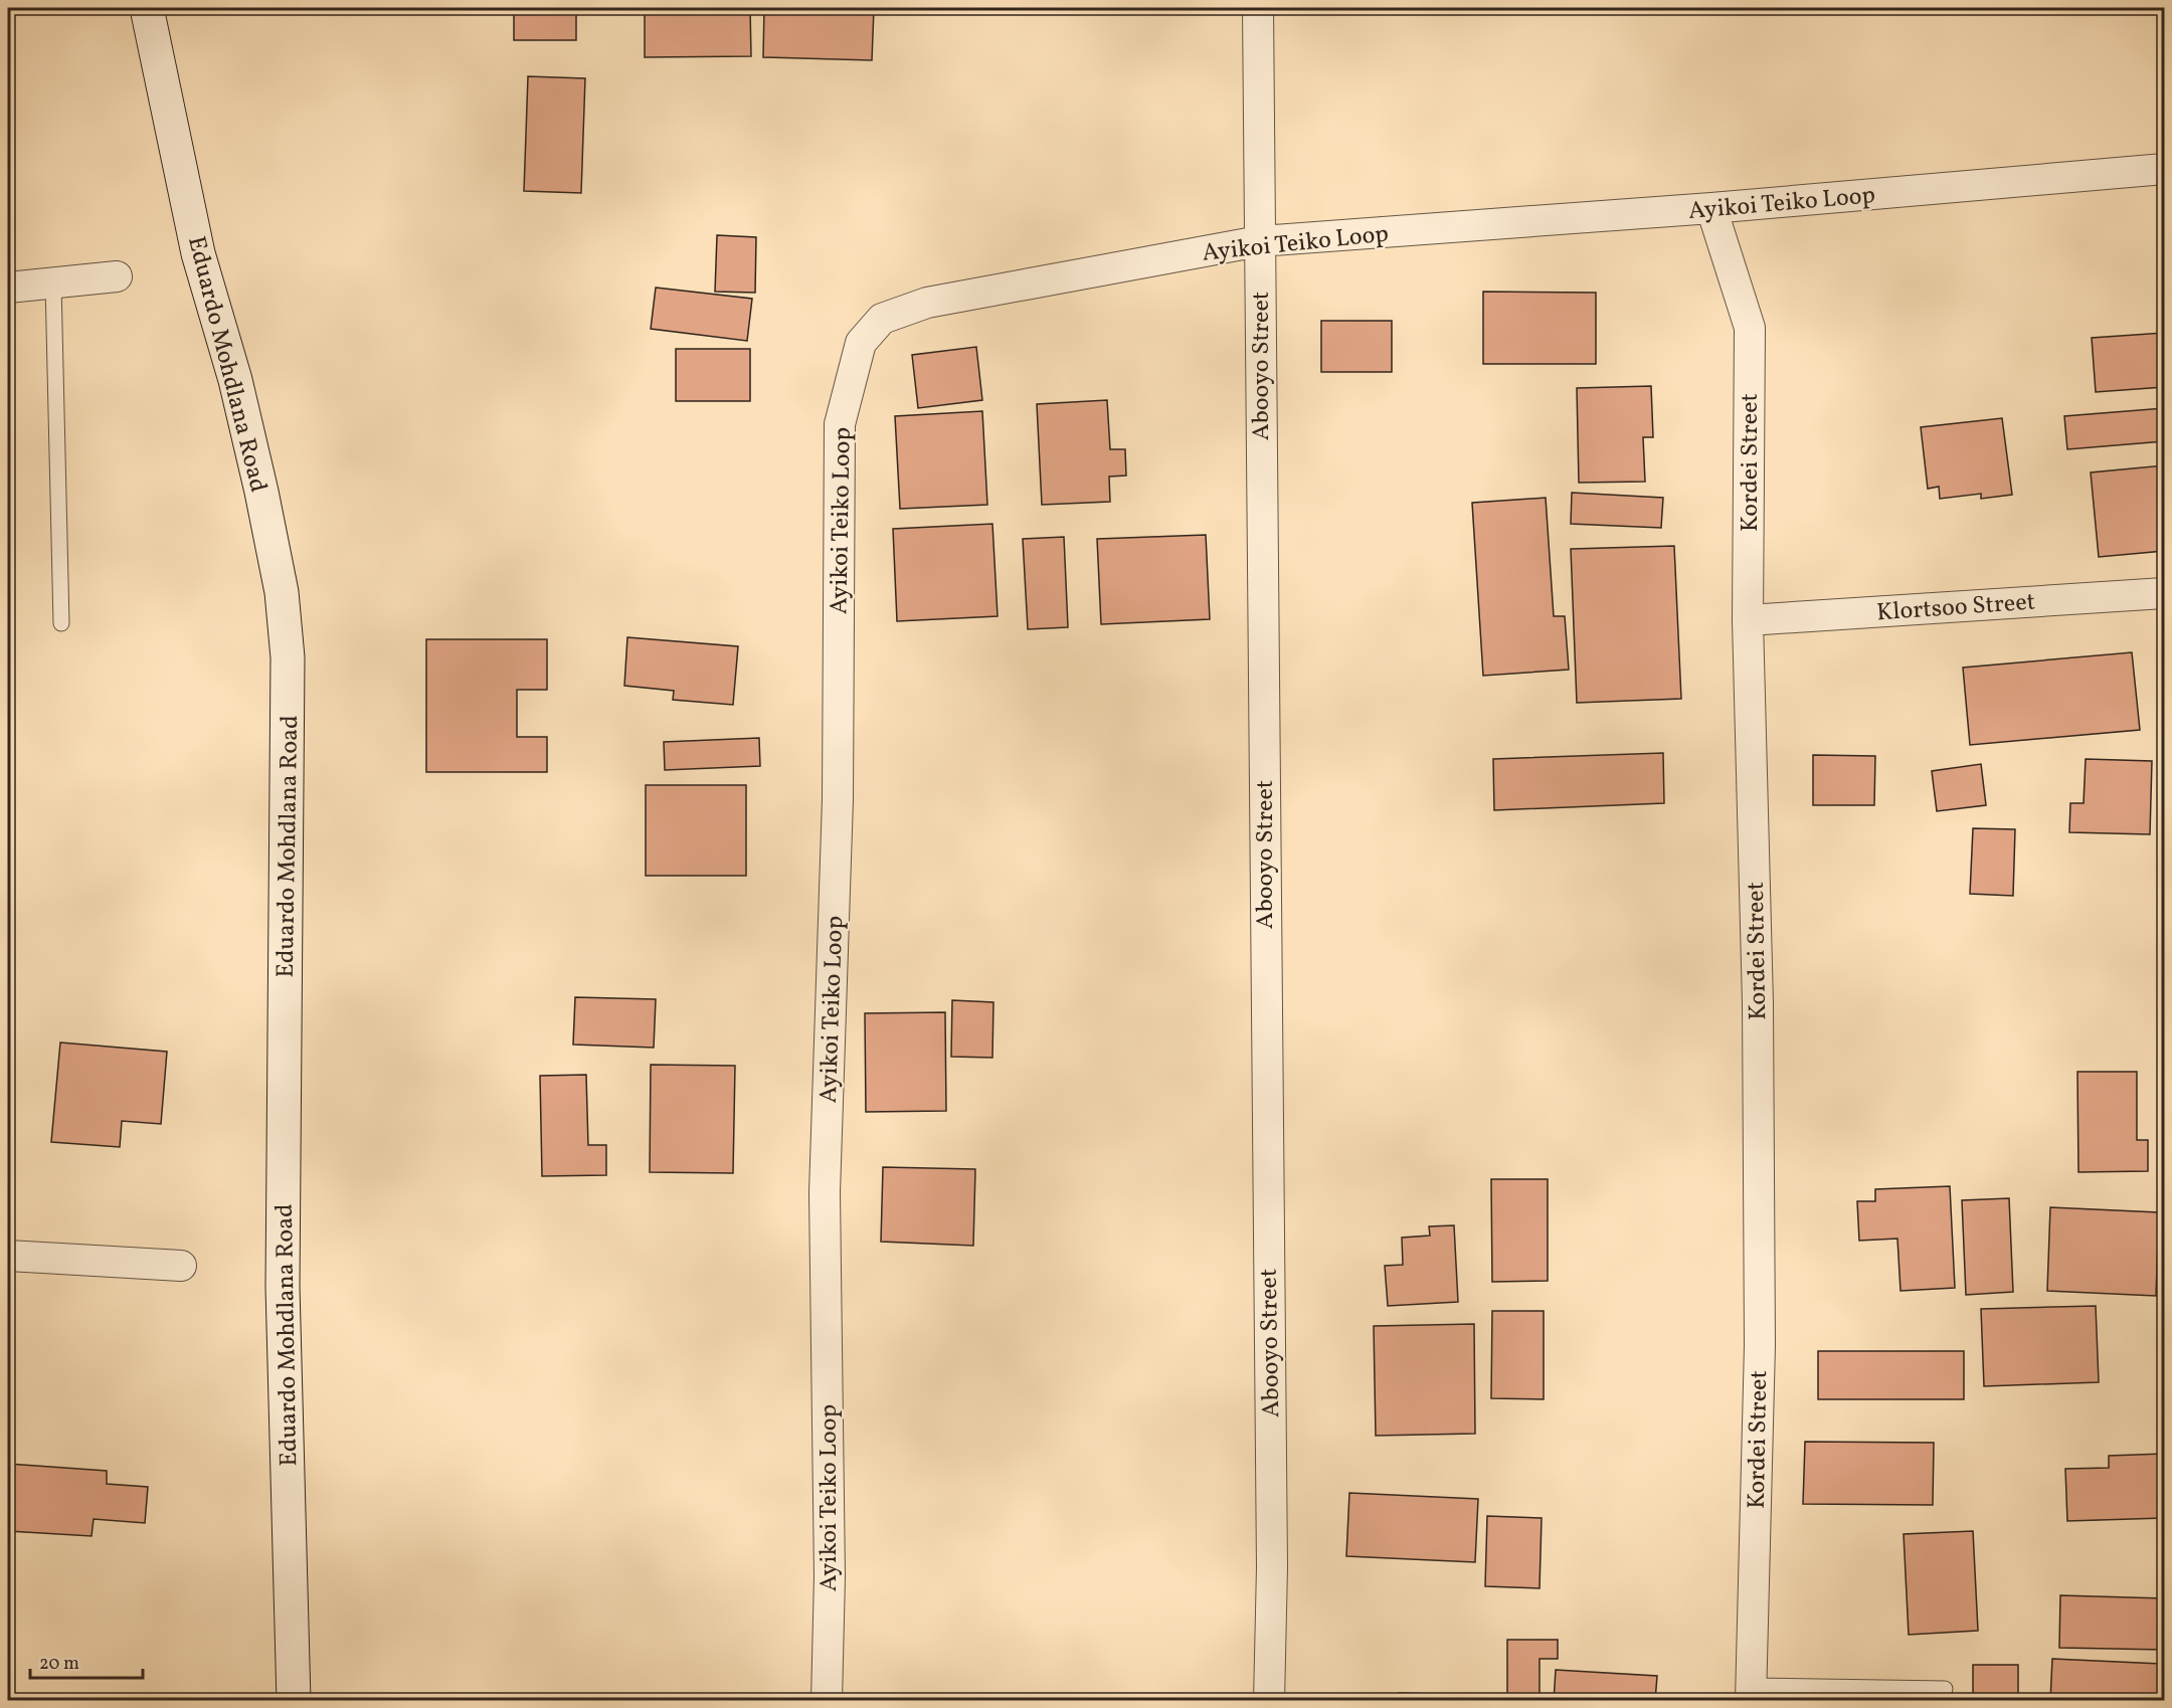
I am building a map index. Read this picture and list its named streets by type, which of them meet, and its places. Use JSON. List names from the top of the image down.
{
  "streets": {
    "main road": ["Eduardo Mohdlana Road"],
    "street": [
      "Ayikoi Teiko Loop",
      "Abooyo Street",
      "Kordei Street",
      "Klortsoo Street"
    ]
  },
  "crossings": [
    ["Ayikoi Teiko Loop", "Abooyo Street"],
    ["Ayikoi Teiko Loop", "Kordei Street"],
    ["Kordei Street", "Klortsoo Street"]
  ],
  "scale_bar": "20 m"
}
